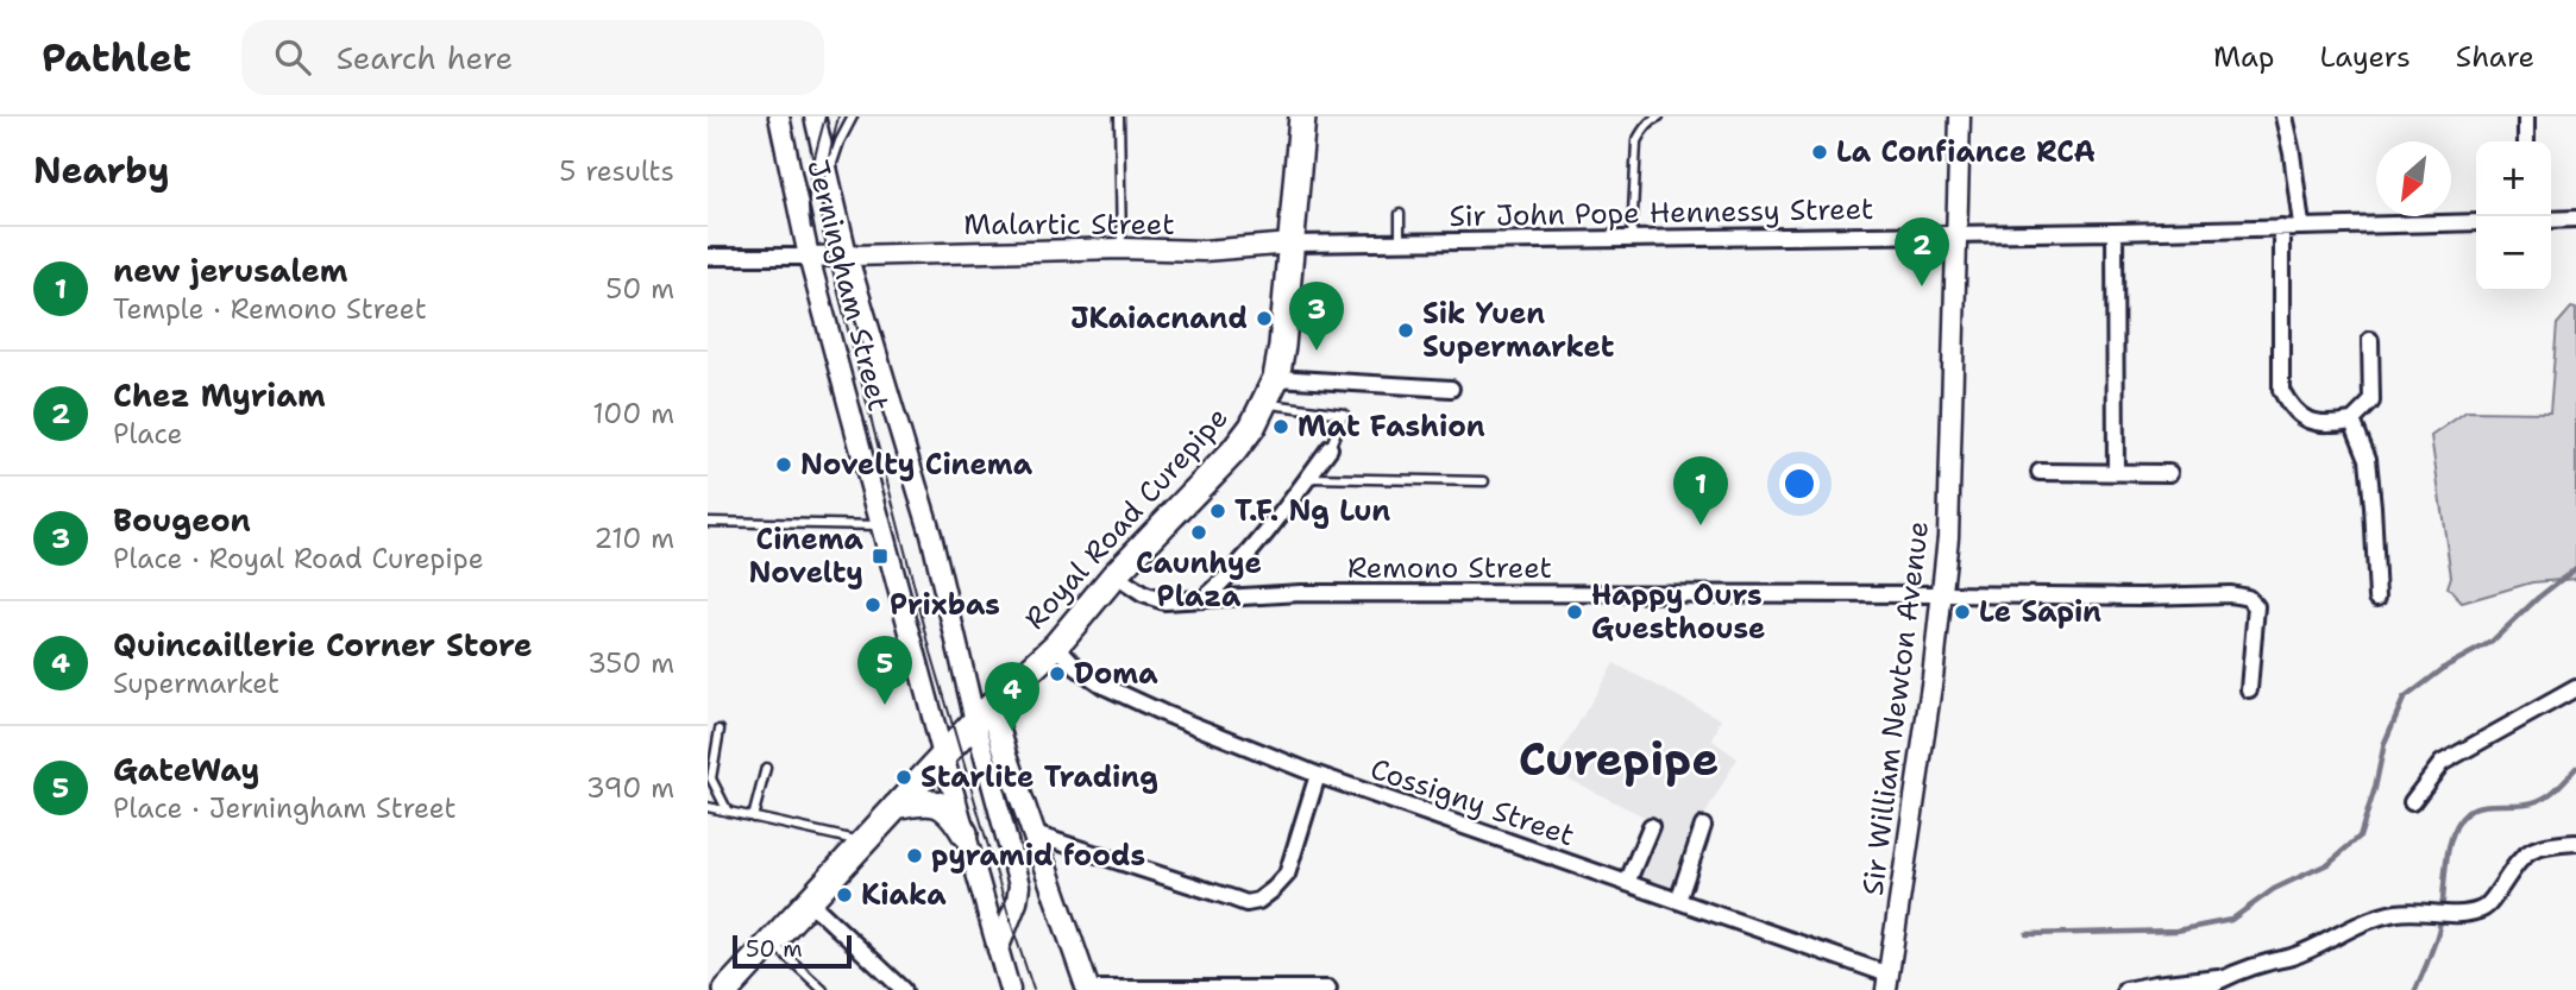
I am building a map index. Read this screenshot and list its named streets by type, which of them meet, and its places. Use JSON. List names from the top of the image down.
{
  "streets": {
    "main road": ["Royal Road Curepipe"],
    "street": [
      "Sir John Pope Hennessy Street",
      "Malartic Street",
      "Jerningham Street",
      "Remono Street",
      "Sir William Newton Avenue",
      "Cossigny Street"
    ]
  },
  "crossings": [
    ["Sir John Pope Hennessy Street", "Malartic Street"],
    ["Sir John Pope Hennessy Street", "Royal Road Curepipe"],
    ["Sir John Pope Hennessy Street", "Sir William Newton Avenue"],
    ["Malartic Street", "Jerningham Street"],
    ["Malartic Street", "Royal Road Curepipe"],
    ["Jerningham Street", "Royal Road Curepipe"],
    ["Royal Road Curepipe", "Remono Street"],
    ["Royal Road Curepipe", "Cossigny Street"],
    ["Remono Street", "Sir William Newton Avenue"],
    ["Sir William Newton Avenue", "Cossigny Street"]
  ],
  "districts": ["Curepipe"],
  "places": {
    "other": [
      "La Confiance RCA",
      "JKaiacnand",
      "Sik Yuen Supermarket",
      "Mat Fashion",
      "Novelty Cinema",
      "T.F. Ng Lun",
      "Caunhye Plaza",
      "Prixbas",
      "Happy Ours Guesthouse",
      "Le Sapin",
      "Doma",
      "Starlite Trading",
      "pyramid foods",
      "Kiaka"
    ],
    "transit": ["Cinema Novelty"]
  },
  "scale_bar": "50 m",
  "north": "bottom left",
  "page": {
    "header": "Pathlet",
    "search": "Search here",
    "nav": ["Map", "Layers", "Share"],
    "heading": ["Nearby", "5 results"],
    "map_buttons": ["+", "−"],
    "pins": [
      "2",
      "3",
      "1",
      "5",
      "4"
    ],
    "list": [
      {
        "mark": "1",
        "name": "new jerusalem",
        "note": "Temple · Remono Street",
        "value": "50 m"
      },
      {
        "mark": "2",
        "name": "Chez Myriam",
        "note": "Place",
        "value": "100 m"
      },
      {
        "mark": "3",
        "name": "Bougeon",
        "note": "Place · Royal Road Curepipe",
        "value": "210 m"
      },
      {
        "mark": "4",
        "name": "Quincaillerie Corner Store",
        "note": "Supermarket",
        "value": "350 m"
      },
      {
        "mark": "5",
        "name": "GateWay",
        "note": "Place · Jerningham Street",
        "value": "390 m"
      }
    ],
    "scale": "50 m"
  }
}
